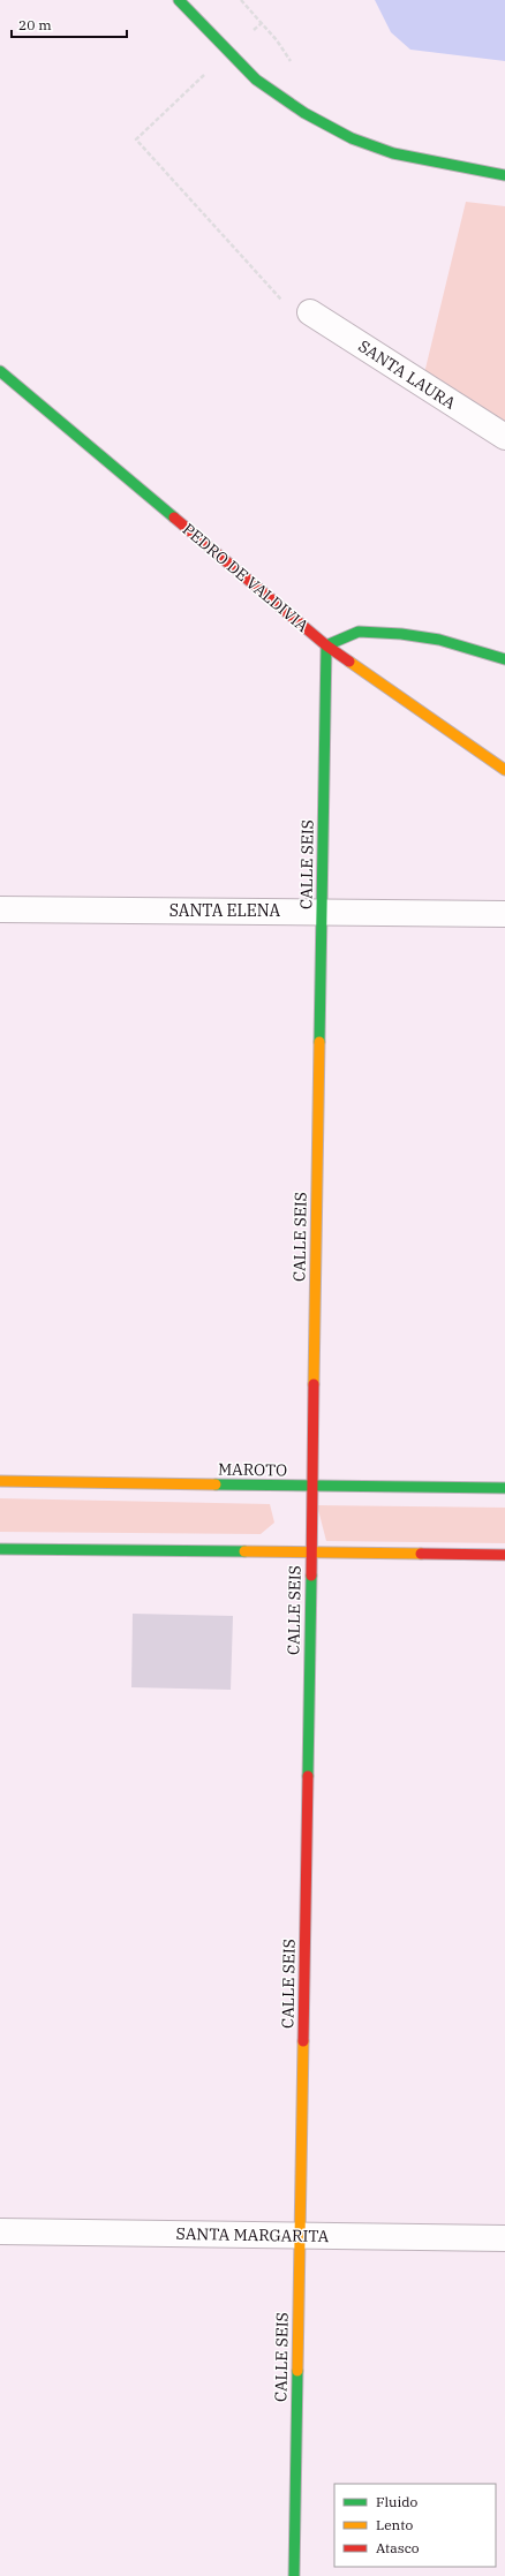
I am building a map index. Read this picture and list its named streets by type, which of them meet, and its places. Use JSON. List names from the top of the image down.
{
  "streets": {
    "street": [
      "SANTA LAURA",
      "PEDRO DE VALDIVIA",
      "CALLE SEIS",
      "SANTA ELENA",
      "MAROTO",
      "SANTA MARGARITA"
    ]
  },
  "crossings": [
    ["PEDRO DE VALDIVIA", "CALLE SEIS"],
    ["CALLE SEIS", "SANTA ELENA"],
    ["CALLE SEIS", "MAROTO"],
    ["CALLE SEIS", "SANTA MARGARITA"]
  ],
  "legend": ["Fluido", "Lento", "Atasco"],
  "scale_bar": "20 m"
}
